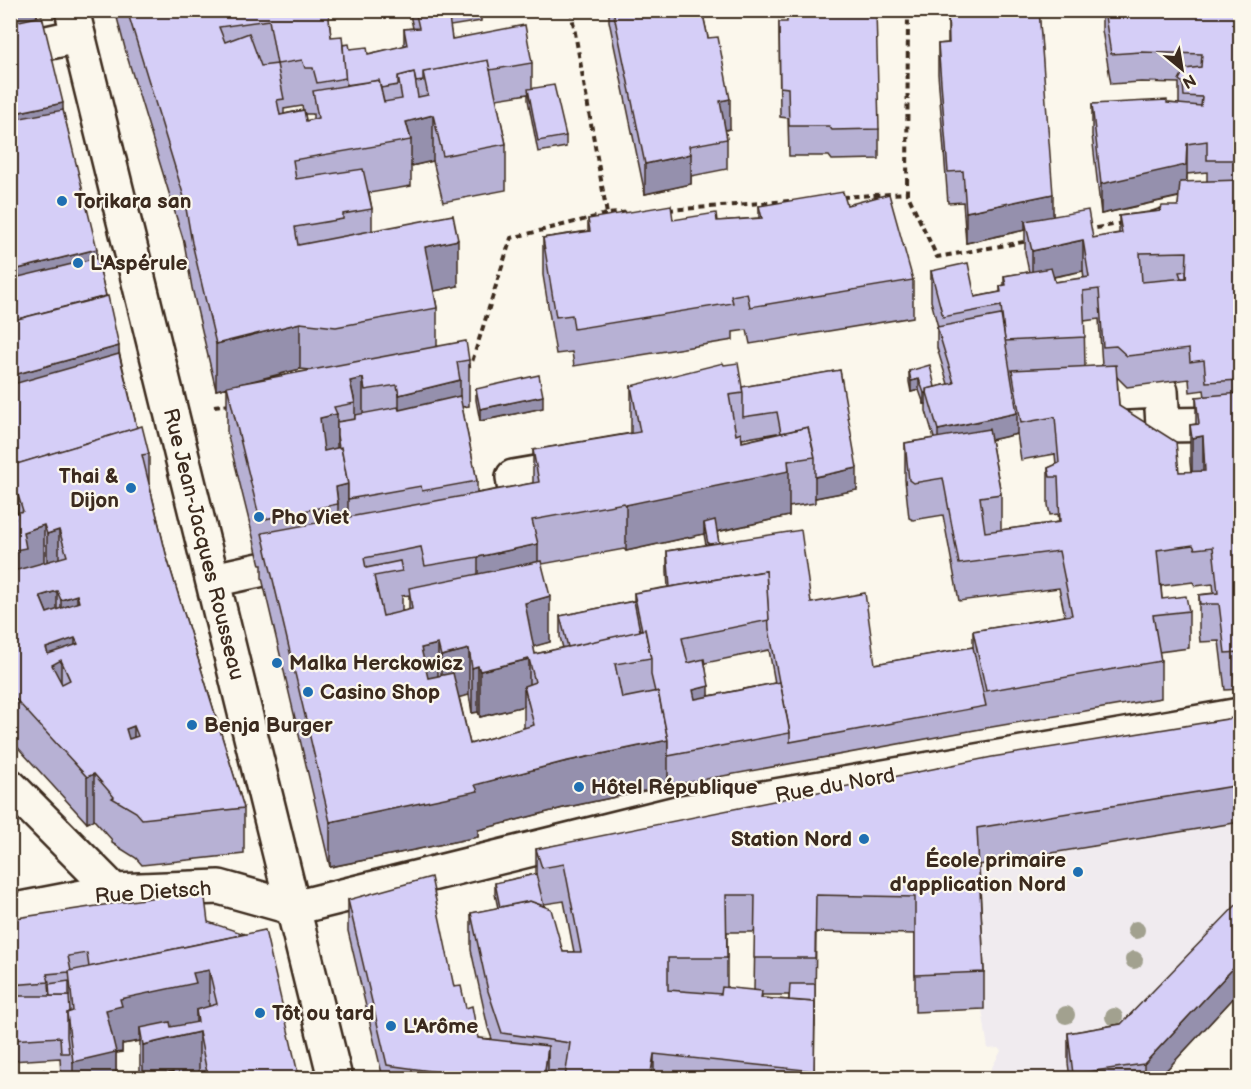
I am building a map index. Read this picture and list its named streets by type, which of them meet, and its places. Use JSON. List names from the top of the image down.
{
  "streets": {
    "street": ["Rue Jean-Jacques Rousseau", "Rue du Nord", "Rue Dietsch"]
  },
  "crossings": [
    ["Rue Jean-Jacques Rousseau", "Rue du Nord"],
    ["Rue Jean-Jacques Rousseau", "Rue Dietsch"],
    ["Rue du Nord", "Rue Dietsch"]
  ],
  "places": [
    "Torikara san",
    "L'Aspérule",
    "Thai & Dijon",
    "Pho Viet",
    "Malka Herckowicz",
    "Casino Shop",
    "Benja Burger",
    "Hôtel République",
    "Station Nord",
    "École primaire d'application Nord",
    "Tôt ou tard",
    "L'Arôme"
  ],
  "north": "bottom right"
}
